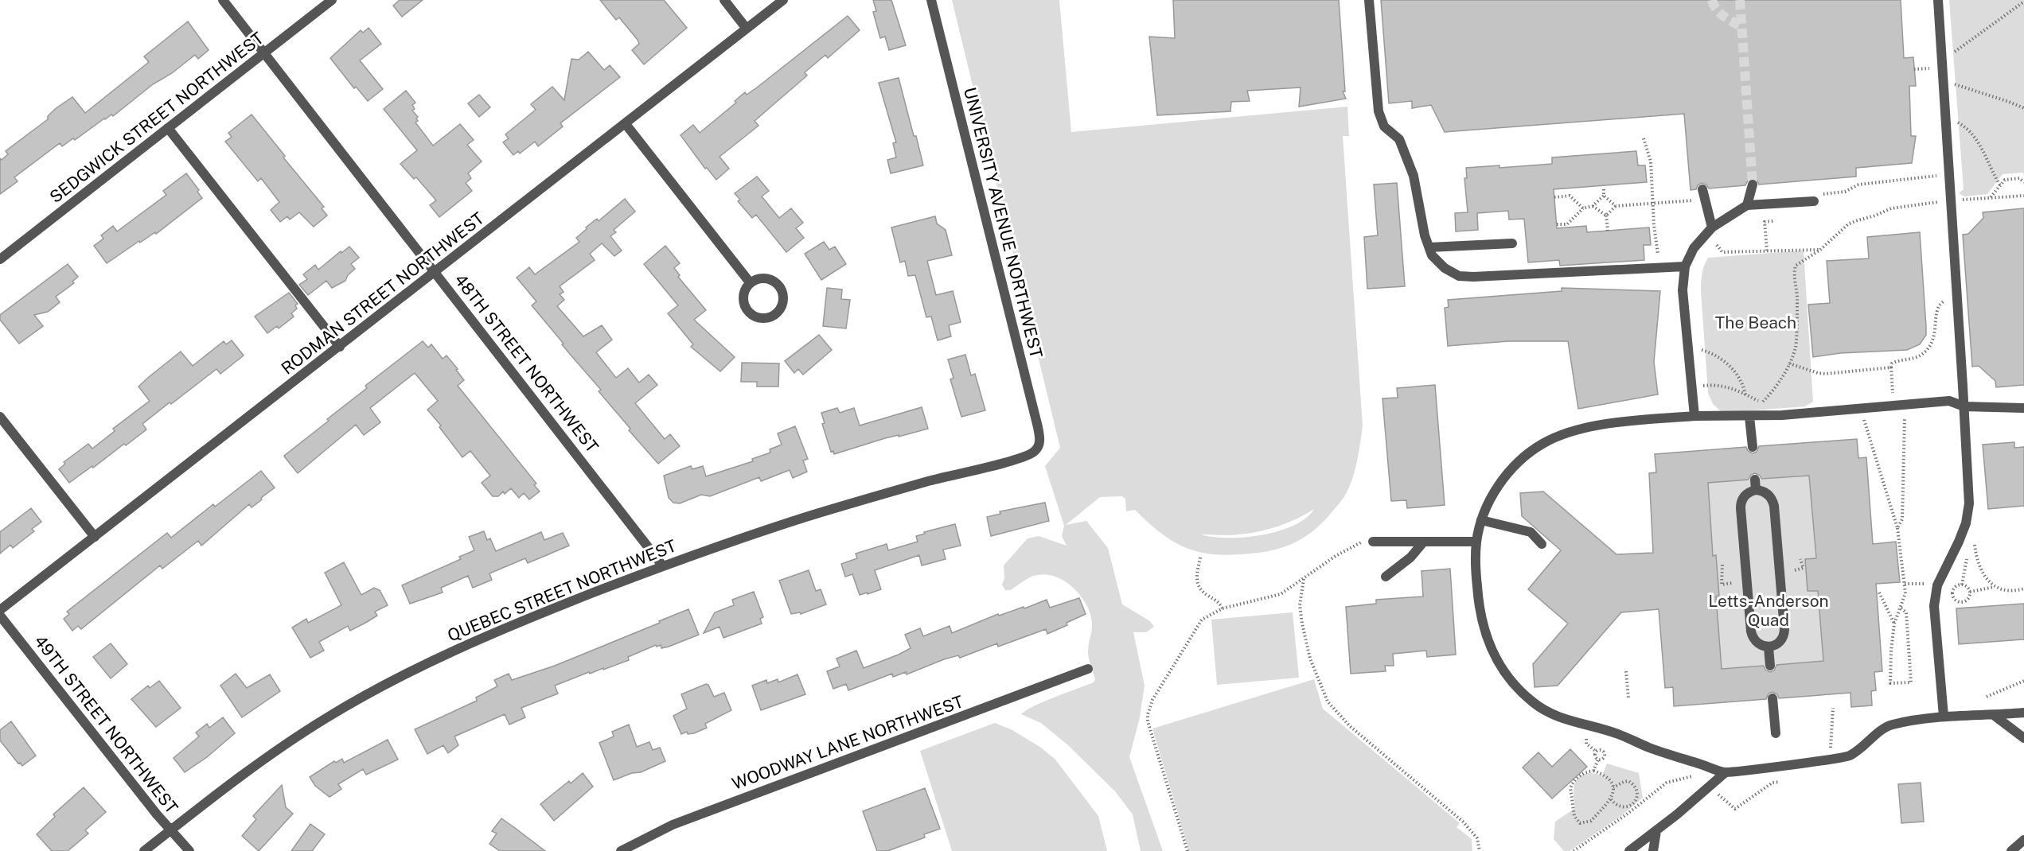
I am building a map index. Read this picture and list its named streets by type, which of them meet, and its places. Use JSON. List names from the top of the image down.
{
  "streets": {
    "street": [
      "SEDGWICK STREET NORTHWEST",
      "UNIVERSITY AVENUE NORTHWEST",
      "RODMAN STREET NORTHWEST",
      "48TH STREET NORTHWEST",
      "QUEBEC STREET NORTHWEST",
      "49TH STREET NORTHWEST",
      "WOODWAY LANE NORTHWEST"
    ]
  },
  "crossings": [
    ["SEDGWICK STREET NORTHWEST", "48TH STREET NORTHWEST"],
    ["UNIVERSITY AVENUE NORTHWEST", "QUEBEC STREET NORTHWEST"],
    ["RODMAN STREET NORTHWEST", "48TH STREET NORTHWEST"],
    ["48TH STREET NORTHWEST", "QUEBEC STREET NORTHWEST"],
    ["QUEBEC STREET NORTHWEST", "49TH STREET NORTHWEST"]
  ],
  "parks": ["The Beach", "Letts-Anderson Quad"]
}
